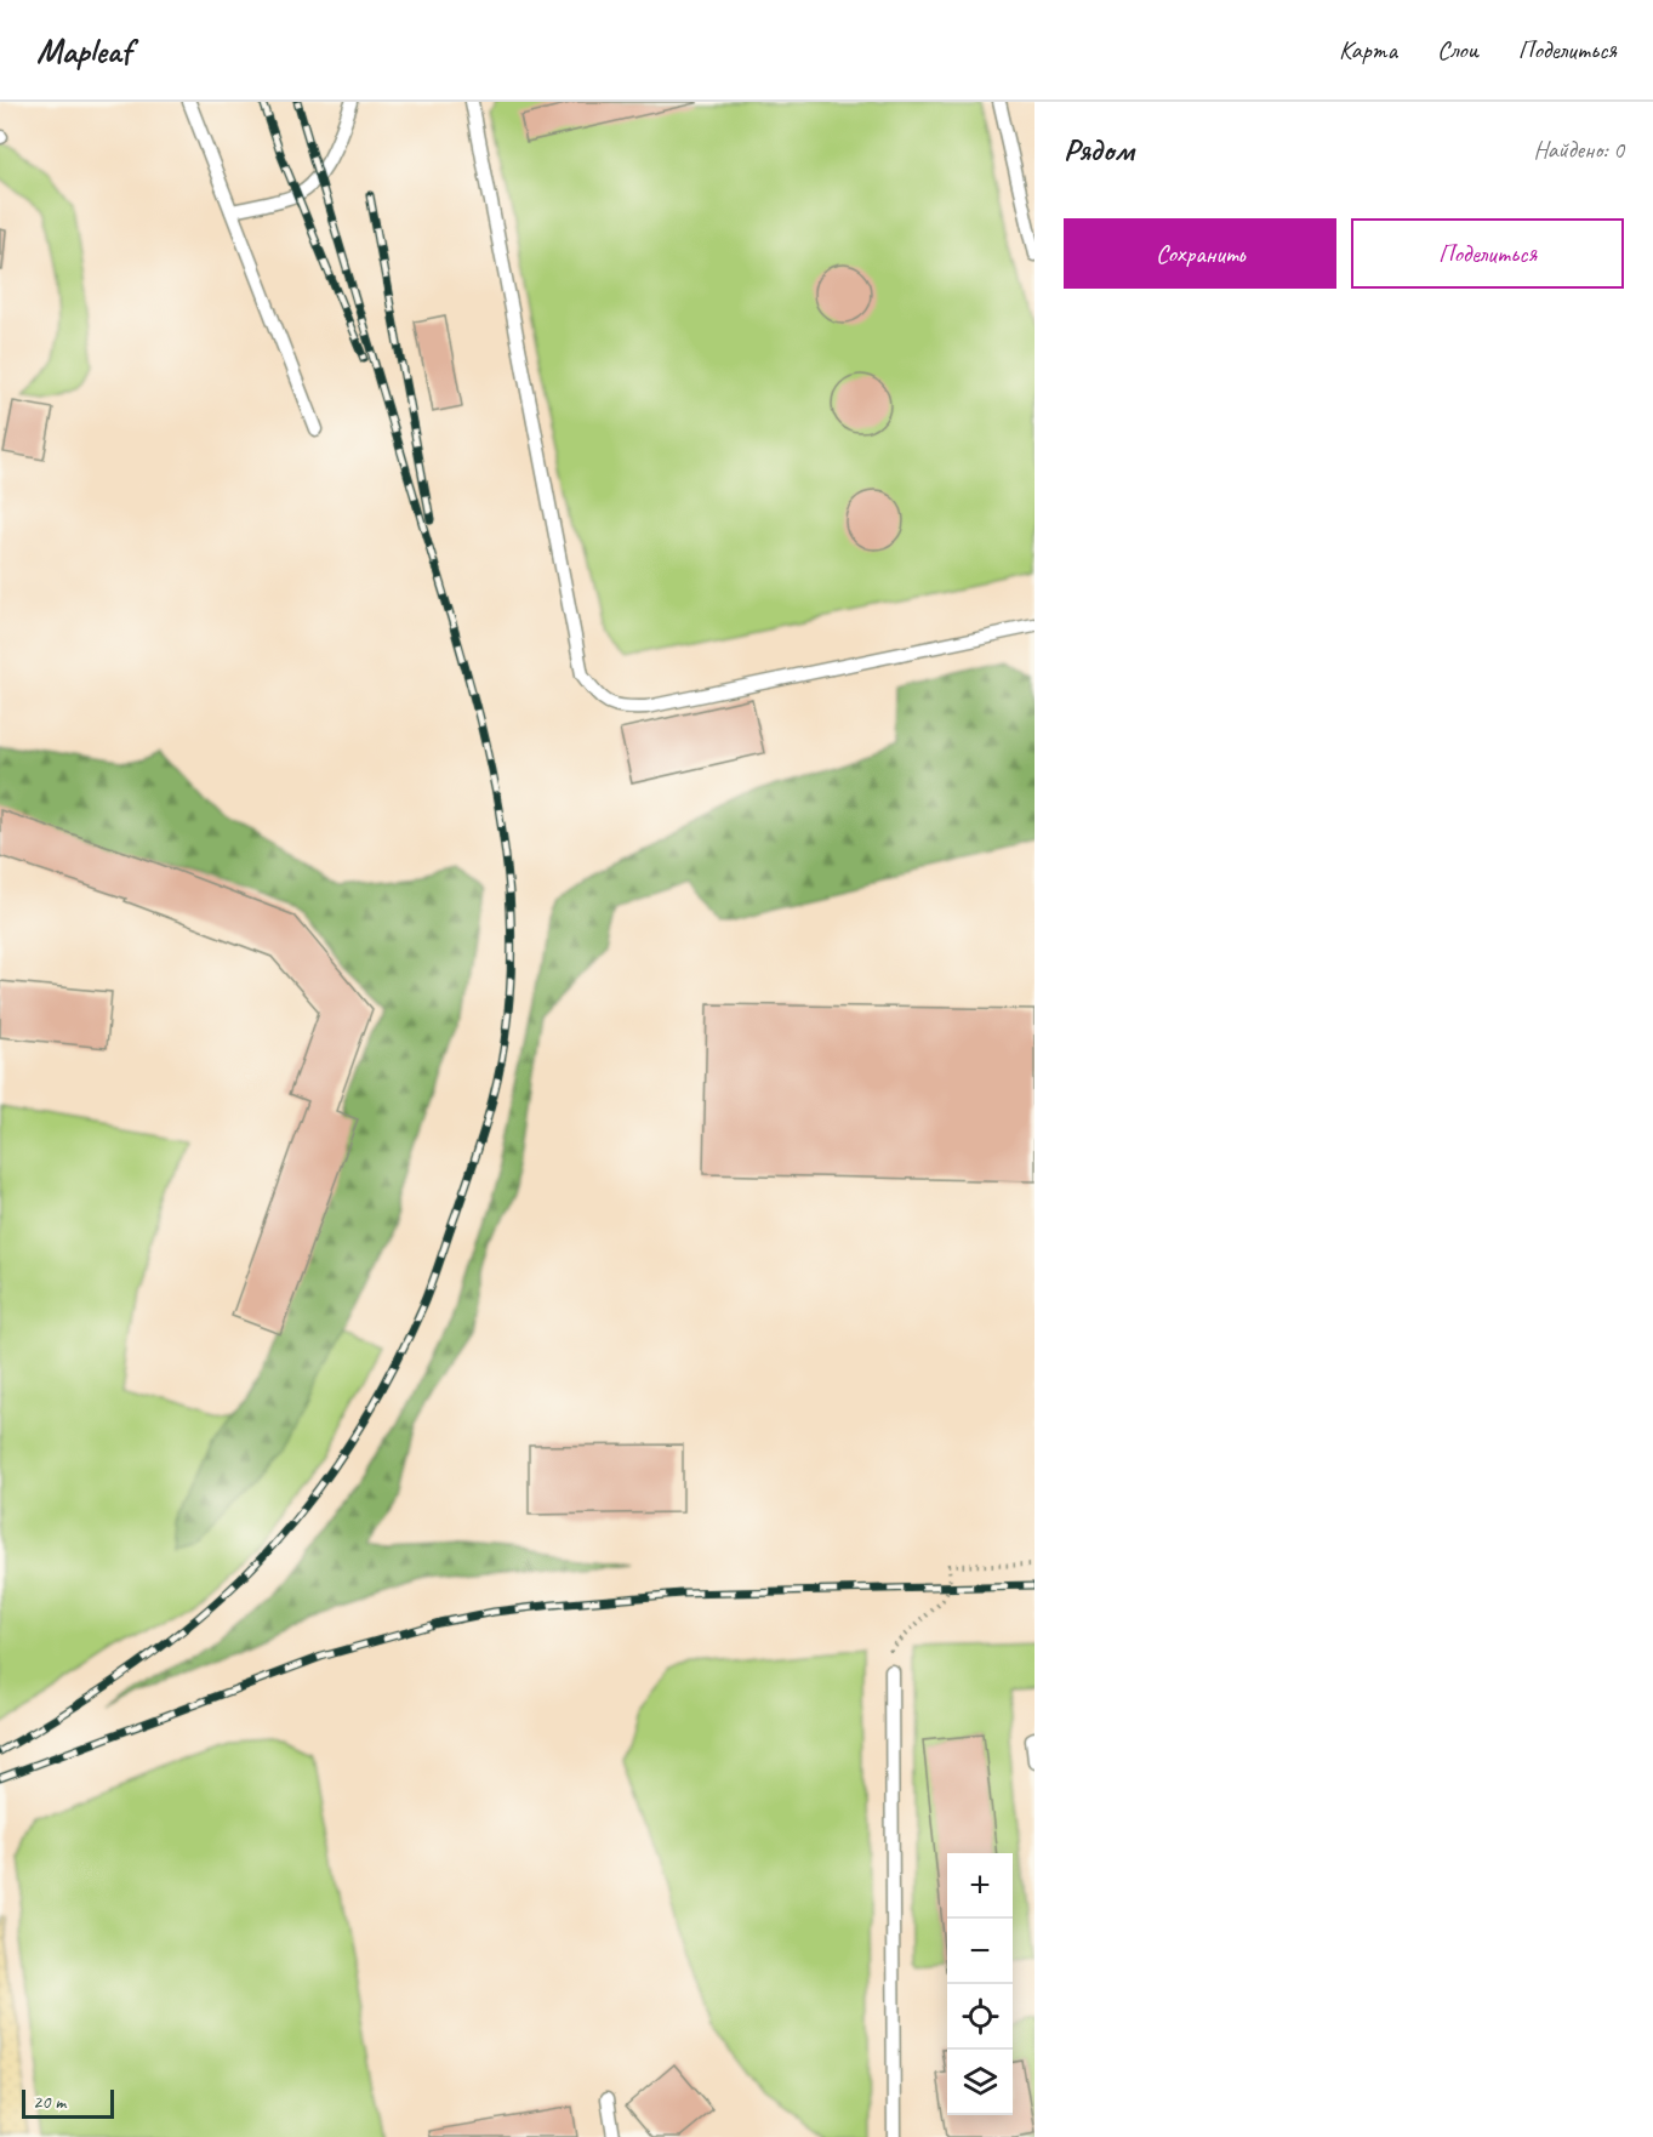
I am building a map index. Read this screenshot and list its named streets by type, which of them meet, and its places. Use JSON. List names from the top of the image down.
{
  "scale_bar": "20 m",
  "page": {
    "header": "Mapleaf",
    "nav": ["Карта", "Слои", "Поделиться"],
    "heading": ["Рядом", "Найдено: 0"],
    "buttons": ["Сохранить", "Поделиться"],
    "map_buttons": ["+", "−"],
    "scale": "20 m"
  }
}
